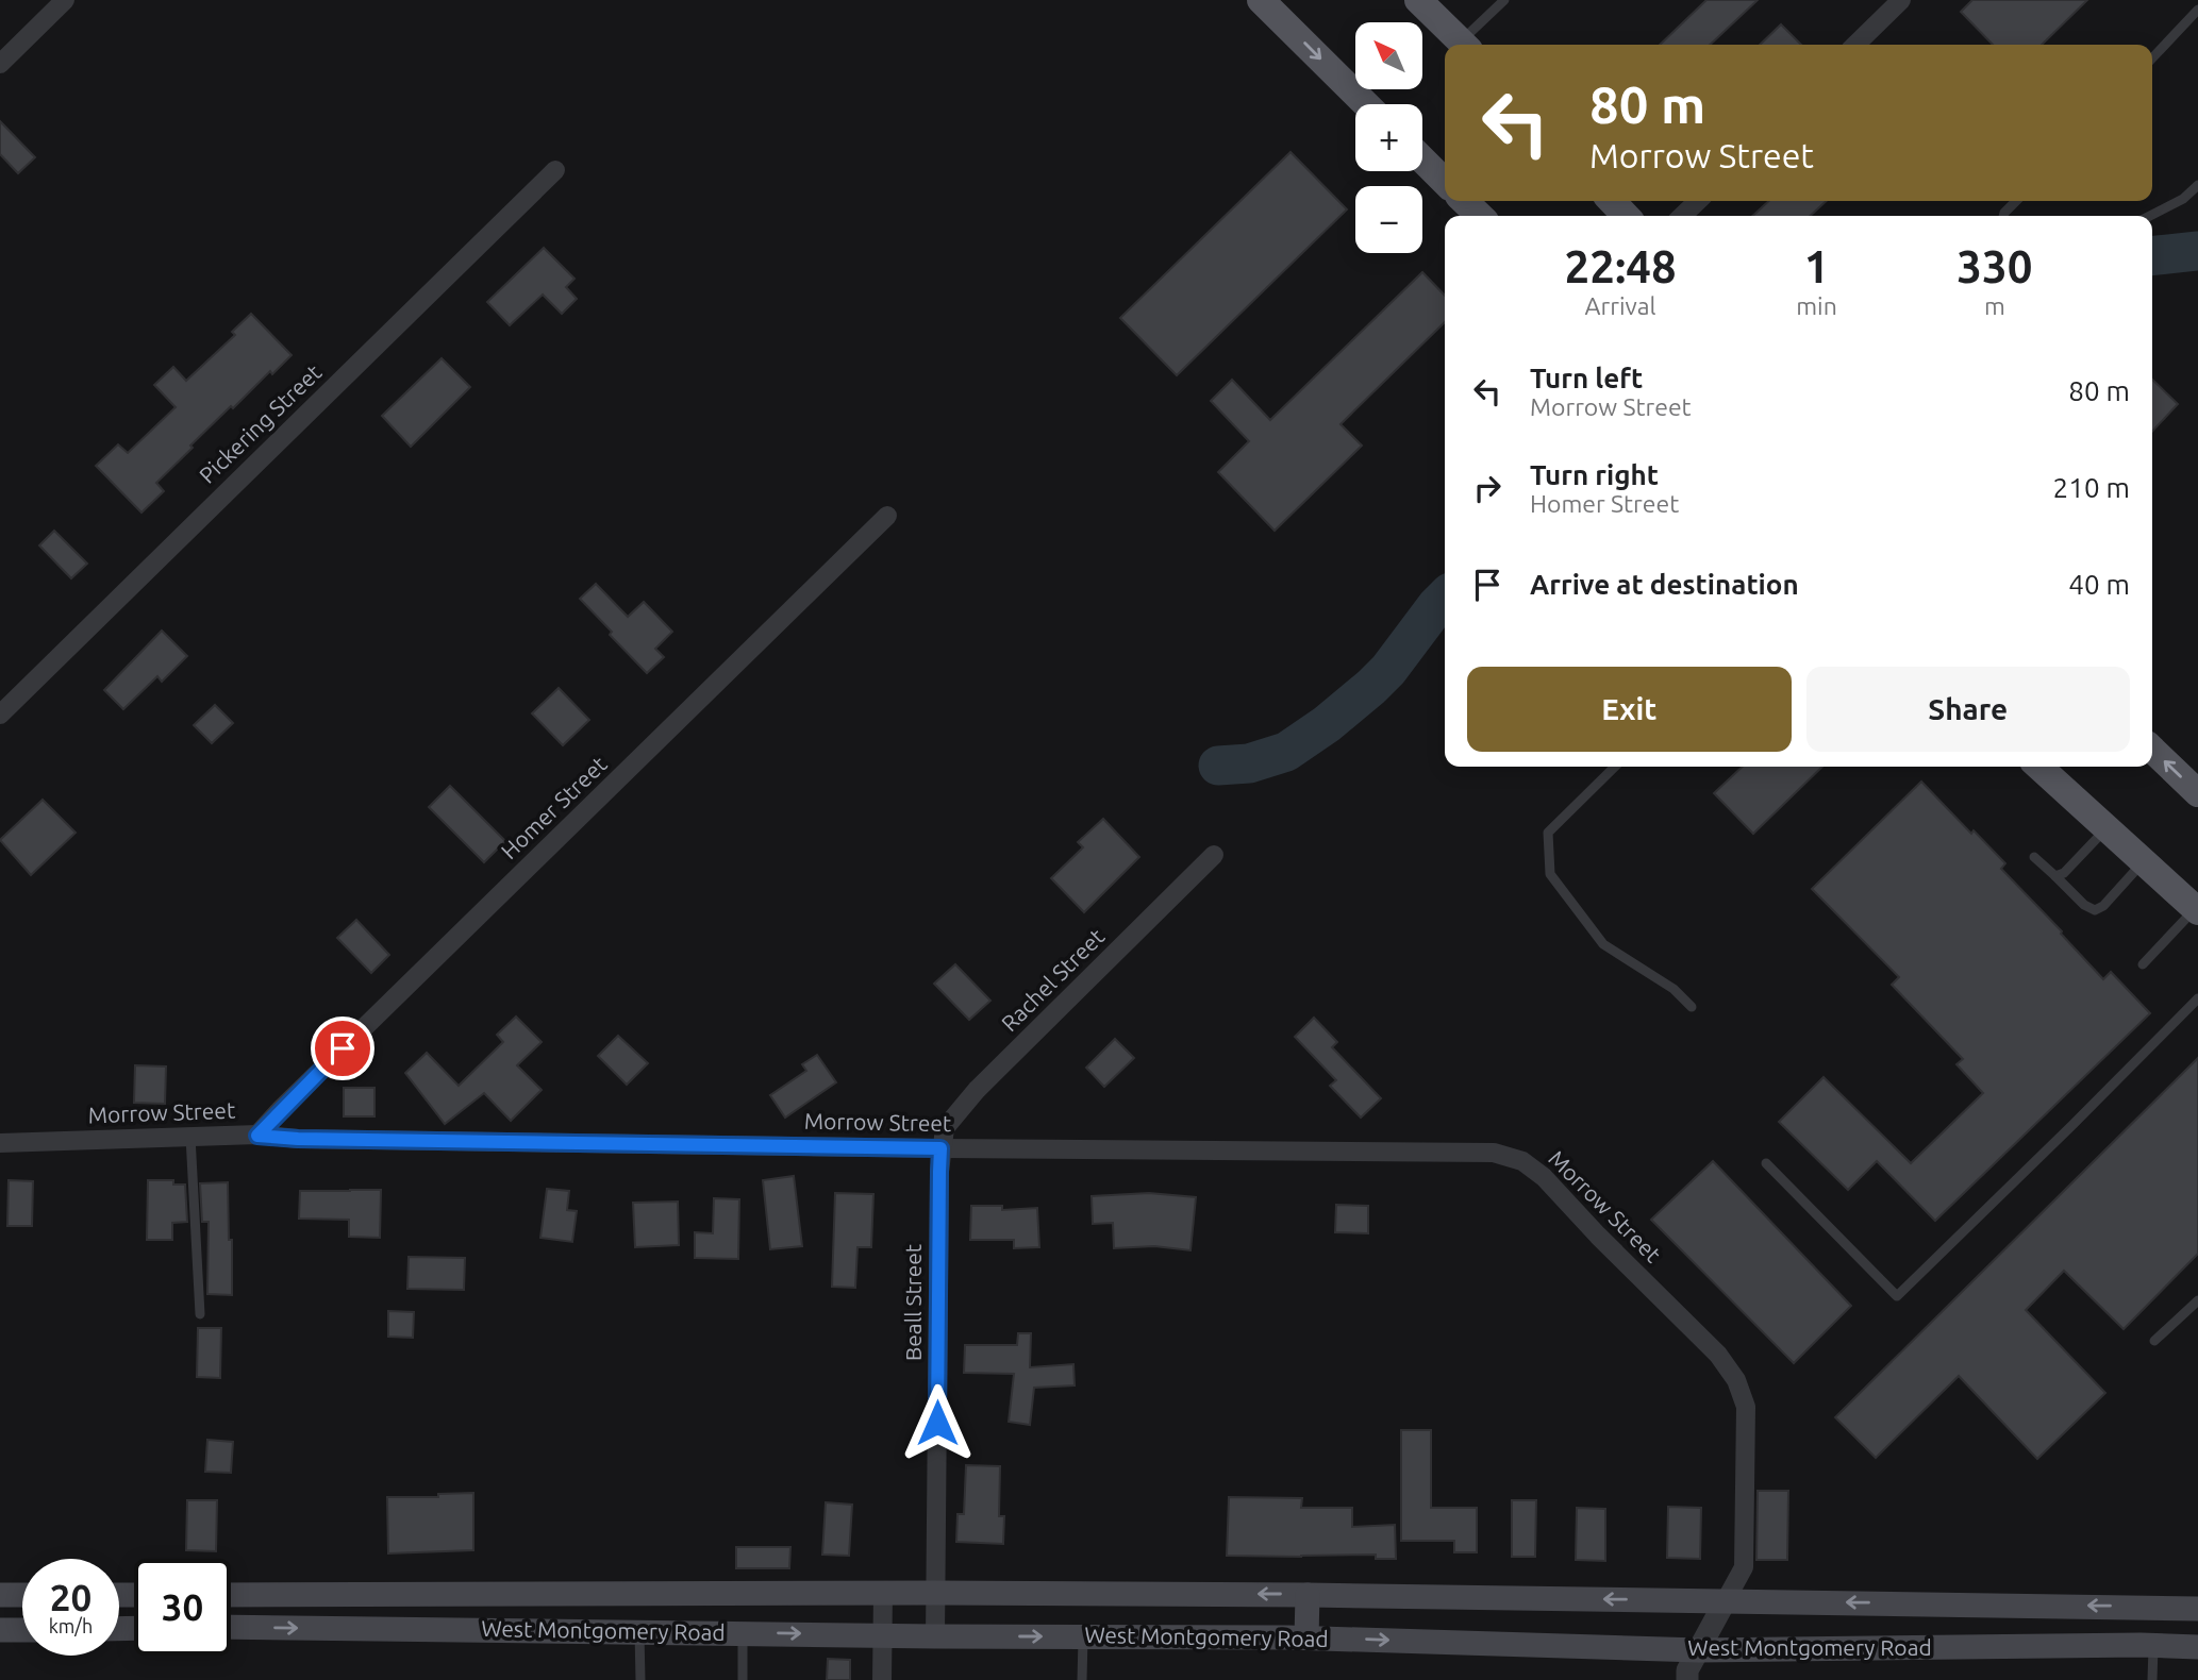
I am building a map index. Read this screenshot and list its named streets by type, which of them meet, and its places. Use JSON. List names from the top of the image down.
{
  "streets": {
    "main road": ["West Montgomery Road"],
    "street": [
      "Pickering Street",
      "Homer Street",
      "Rachel Street",
      "Morrow Street",
      "Beall Street"
    ]
  },
  "crossings": [
    ["Homer Street", "Morrow Street"],
    ["Rachel Street", "Morrow Street"],
    ["Rachel Street", "Beall Street"],
    ["Morrow Street", "Beall Street"],
    ["Morrow Street", "West Montgomery Road"],
    ["Beall Street", "West Montgomery Road"]
  ],
  "north": "top left",
  "page": {
    "map_buttons": ["+", "−"],
    "turn": ["80 m", "Morrow Street"],
    "eta": [
      "22:48",
      "Arrival",
      "1",
      "min",
      "330",
      "m"
    ],
    "list": [
      {
        "name": "Turn left",
        "note": "Morrow Street",
        "value": "80 m"
      },
      {
        "name": "Turn right",
        "note": "Homer Street",
        "value": "210 m"
      },
      {
        "name": "Arrive at destination",
        "value": "40 m"
      }
    ],
    "buttons": ["Exit", "Share"],
    "speed": "20 km/h",
    "limit": "30"
  }
}
